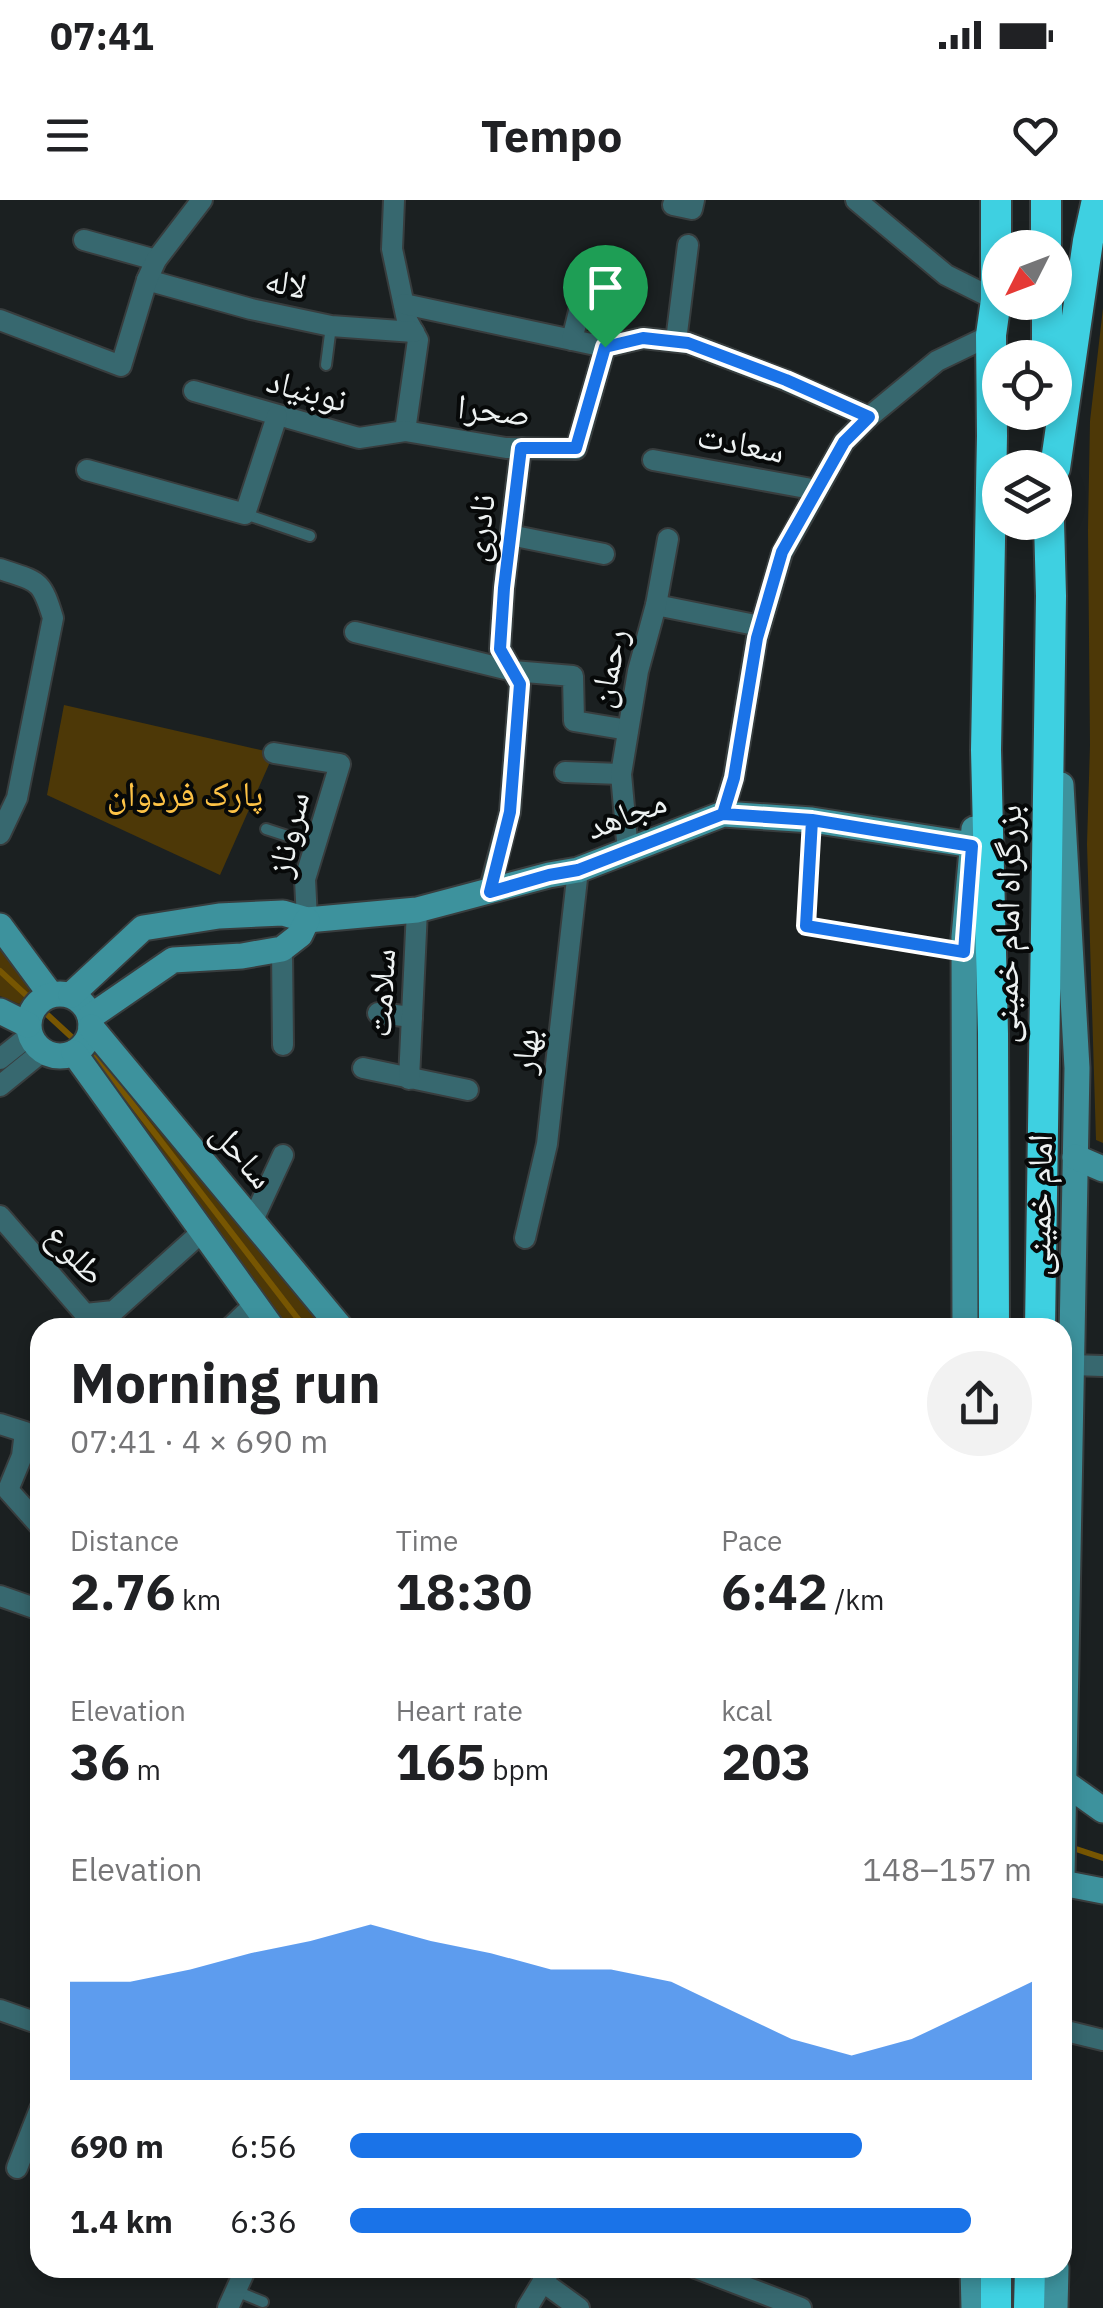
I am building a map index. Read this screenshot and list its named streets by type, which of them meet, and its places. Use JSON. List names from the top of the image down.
{
  "streets": {
    "highway": ["بزرگراه امام خمینی"],
    "street": [
      "لاله",
      "نوبنیاد",
      "صحرا",
      "سعادت",
      "نادری",
      "رحمان",
      "مجاهد",
      "سروناز",
      "سلامت",
      "بهار",
      "ساحل",
      "امام خمینی",
      "طلوع"
    ]
  },
  "crossings": [
    ["نوبنیاد", "صحرا"],
    ["صحرا", "نادری"],
    ["نادری", "مجاهد"],
    ["رحمان", "مجاهد"],
    ["مجاهد", "سروناز"],
    ["مجاهد", "سلامت"],
    ["مجاهد", "بهار"],
    ["مجاهد", "ساحل"],
    ["مجاهد", "امام خمینی"],
    ["بزرگراه امام خمینی", "امام خمینی"]
  ],
  "parks": ["پارک فردوان"],
  "north": "bottom left",
  "page": {
    "status": "07:41",
    "header": "Tempo",
    "heading": ["Morning run", "07:41 · 4 × 690 m"],
    "stats": [
      ["Distance", "2.76 km"],
      ["Time", "18:30"],
      ["Pace", "6:42 /km"],
      ["Elevation", "36 m"],
      ["Heart rate", "165 bpm"],
      ["kcal", "203"]
    ],
    "chart": ["Elevation", "148–157 m"],
    "list": [
      {
        "name": "690 m",
        "note": "6:56"
      },
      {
        "name": "1.4 km",
        "note": "6:36"
      }
    ]
  }
}
